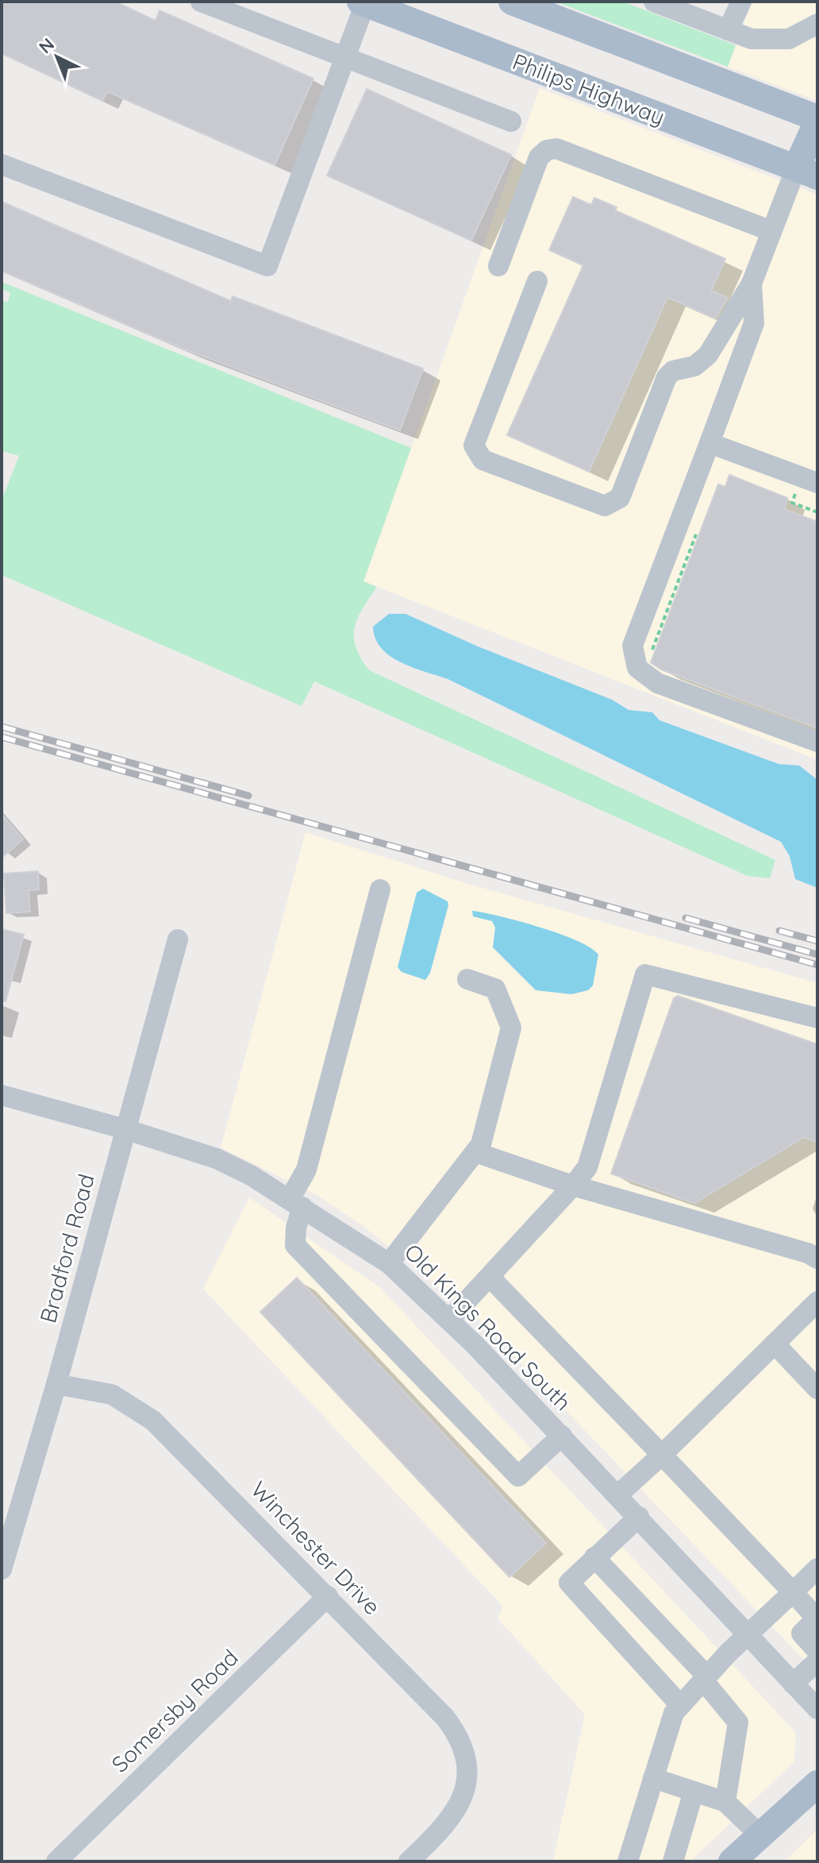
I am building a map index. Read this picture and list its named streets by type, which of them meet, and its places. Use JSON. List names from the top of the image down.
{
  "streets": {
    "main road": ["Philips Highway"],
    "street": [
      "Bradford Road",
      "Old Kings Road South",
      "Winchester Drive",
      "Somersby Road"
    ]
  },
  "crossings": [
    ["Bradford Road", "Old Kings Road South"],
    ["Bradford Road", "Winchester Drive"],
    ["Winchester Drive", "Somersby Road"]
  ],
  "north": "top left"
}
